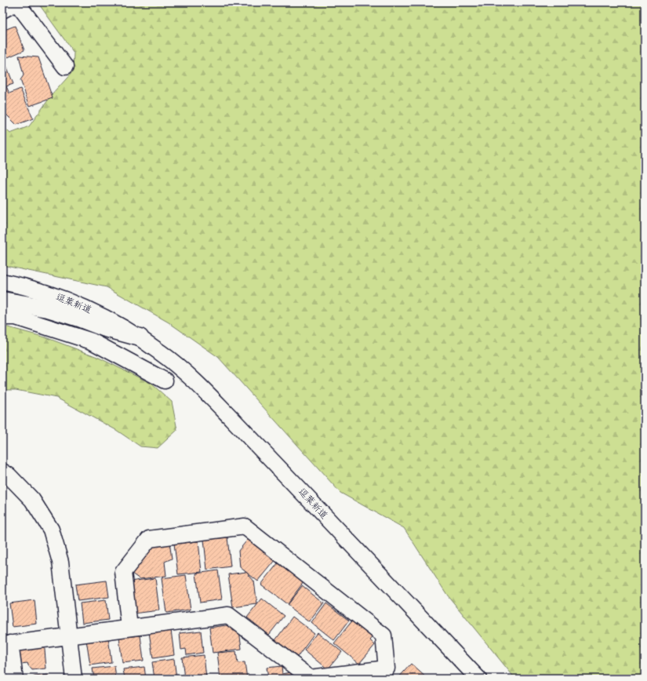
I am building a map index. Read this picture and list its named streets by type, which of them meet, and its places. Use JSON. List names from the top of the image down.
{
  "streets": {
    "street": ["逗葉新道"]
  }
}
